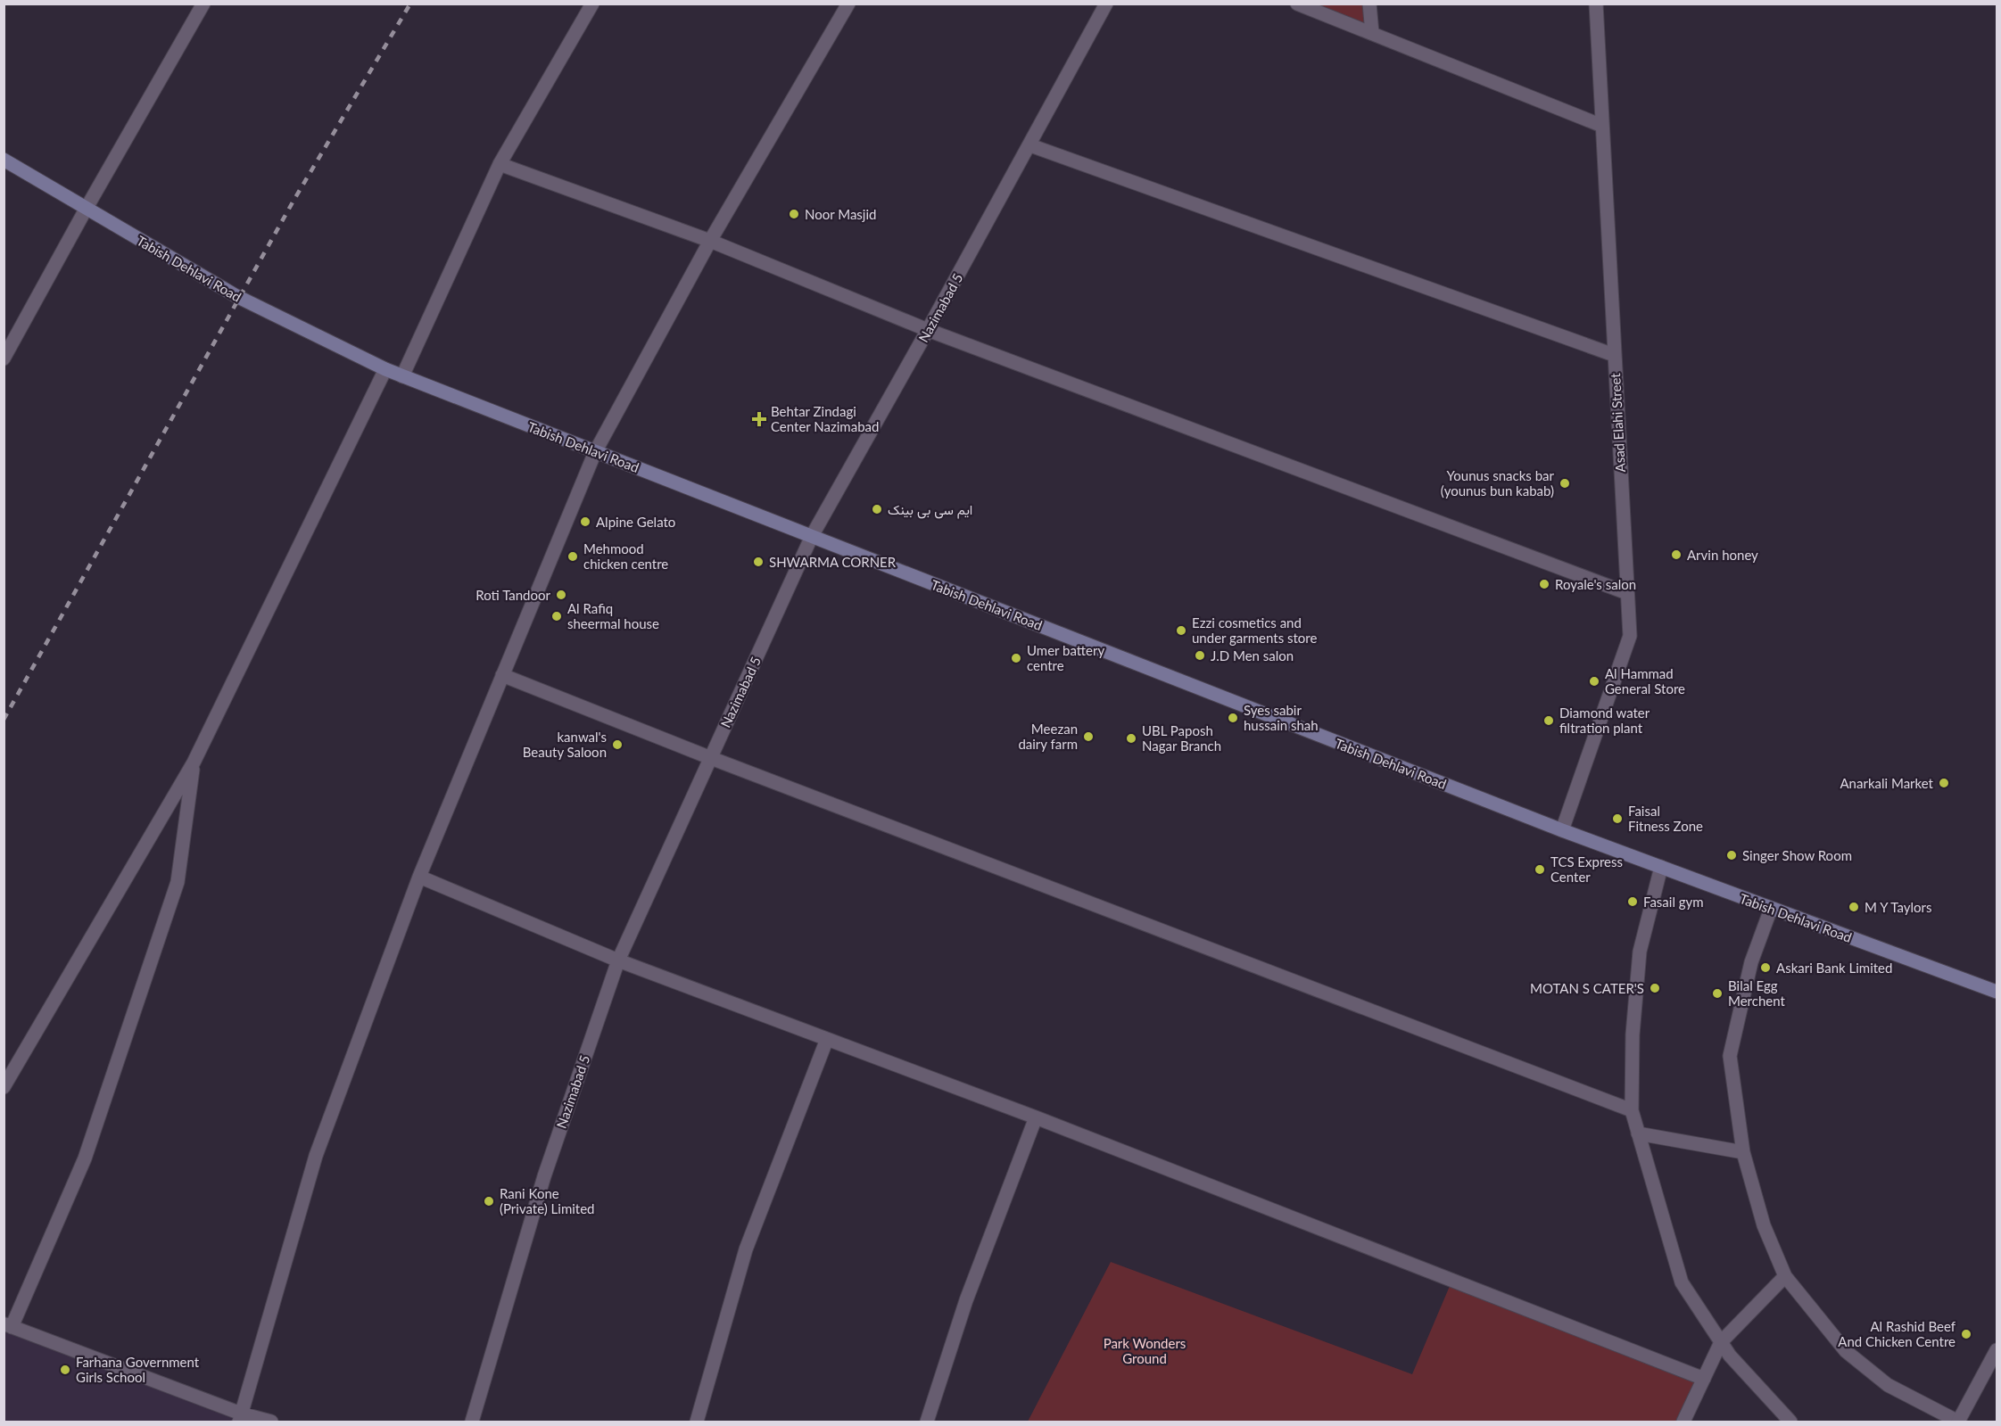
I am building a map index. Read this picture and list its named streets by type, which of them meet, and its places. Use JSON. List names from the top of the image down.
{
  "streets": {
    "main road": ["Tabish Dehlavi Road"],
    "street": ["Nazimabad 5", "Asad Elahi Street"]
  },
  "crossings": [
    ["Tabish Dehlavi Road", "Nazimabad 5"],
    ["Tabish Dehlavi Road", "Asad Elahi Street"]
  ],
  "parks": ["Park Wonders Ground"],
  "places": {
    "other": [
      "Noor Masjid",
      "Younus snacks bar (younus bun kabab)",
      "ایم سی بی بینک",
      "Alpine Gelato",
      "Arvin honey",
      "Mehmood chicken centre",
      "SHWARMA CORNER",
      "Royale's salon",
      "Roti Tandoor",
      "Al Rafiq sheermal house",
      "Ezzi cosmetics and under garments store",
      "J.D Men salon",
      "Umer battery centre",
      "Al Hammad General Store",
      "Syes sabir hussain shah",
      "Diamond water filtration plant",
      "Meezan dairy farm",
      "UBL Paposh Nagar Branch",
      "kanwal's Beauty Saloon",
      "Anarkali Market",
      "Faisal Fitness Zone",
      "Singer Show Room",
      "TCS Express Center",
      "Fasail gym",
      "M Y Taylors",
      "Askari Bank Limited",
      "MOTAN S CATER'S",
      "Bilal Egg Merchent",
      "Rani Kone (Private) Limited",
      "Al Rashid Beef And Chicken Centre",
      "Farhana Government Girls School"
    ],
    "health": ["Behtar Zindagi Center Nazimabad"]
  }
}
